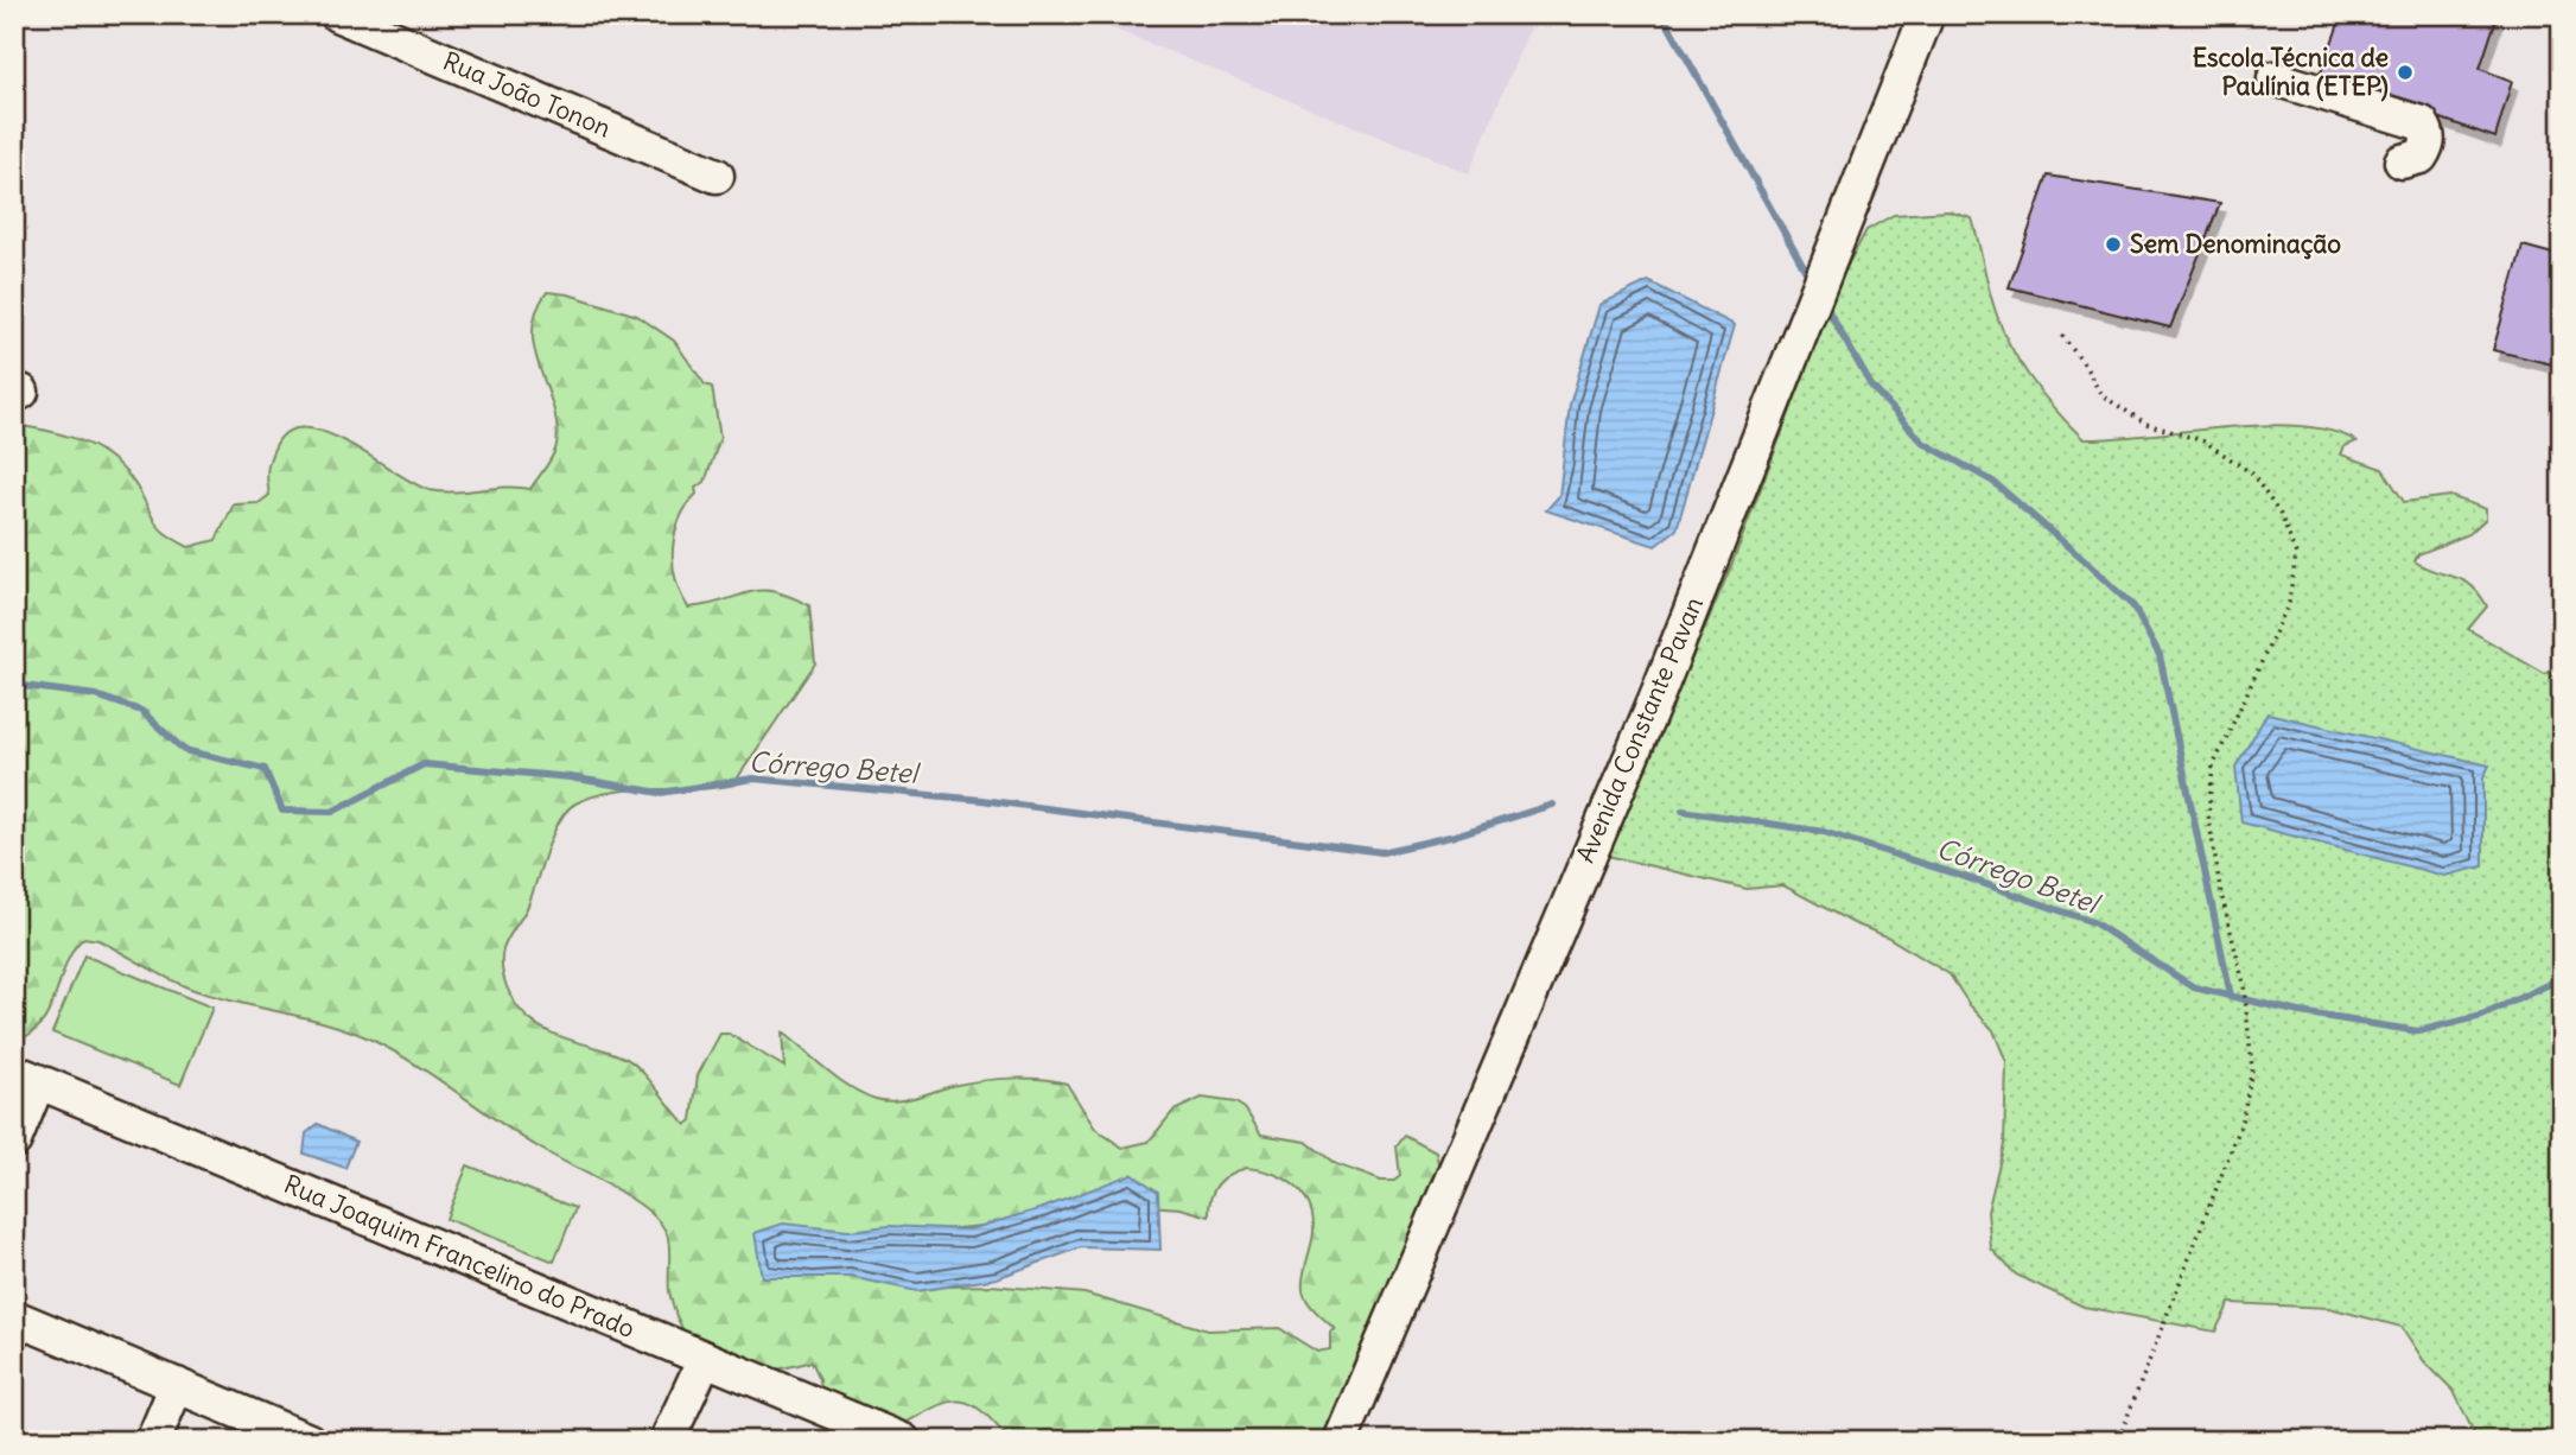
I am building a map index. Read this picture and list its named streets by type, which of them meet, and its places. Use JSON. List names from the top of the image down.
{
  "streets": {
    "street": ["Rua João Tonon", "Avenida Constante Pavan", "Rua Joaquim Francelino do Prado"]
  },
  "water": ["Córrego Betel"],
  "places": ["Escola Técnica de Paulínia (ETEP)", "Sem Denominação"]
}
